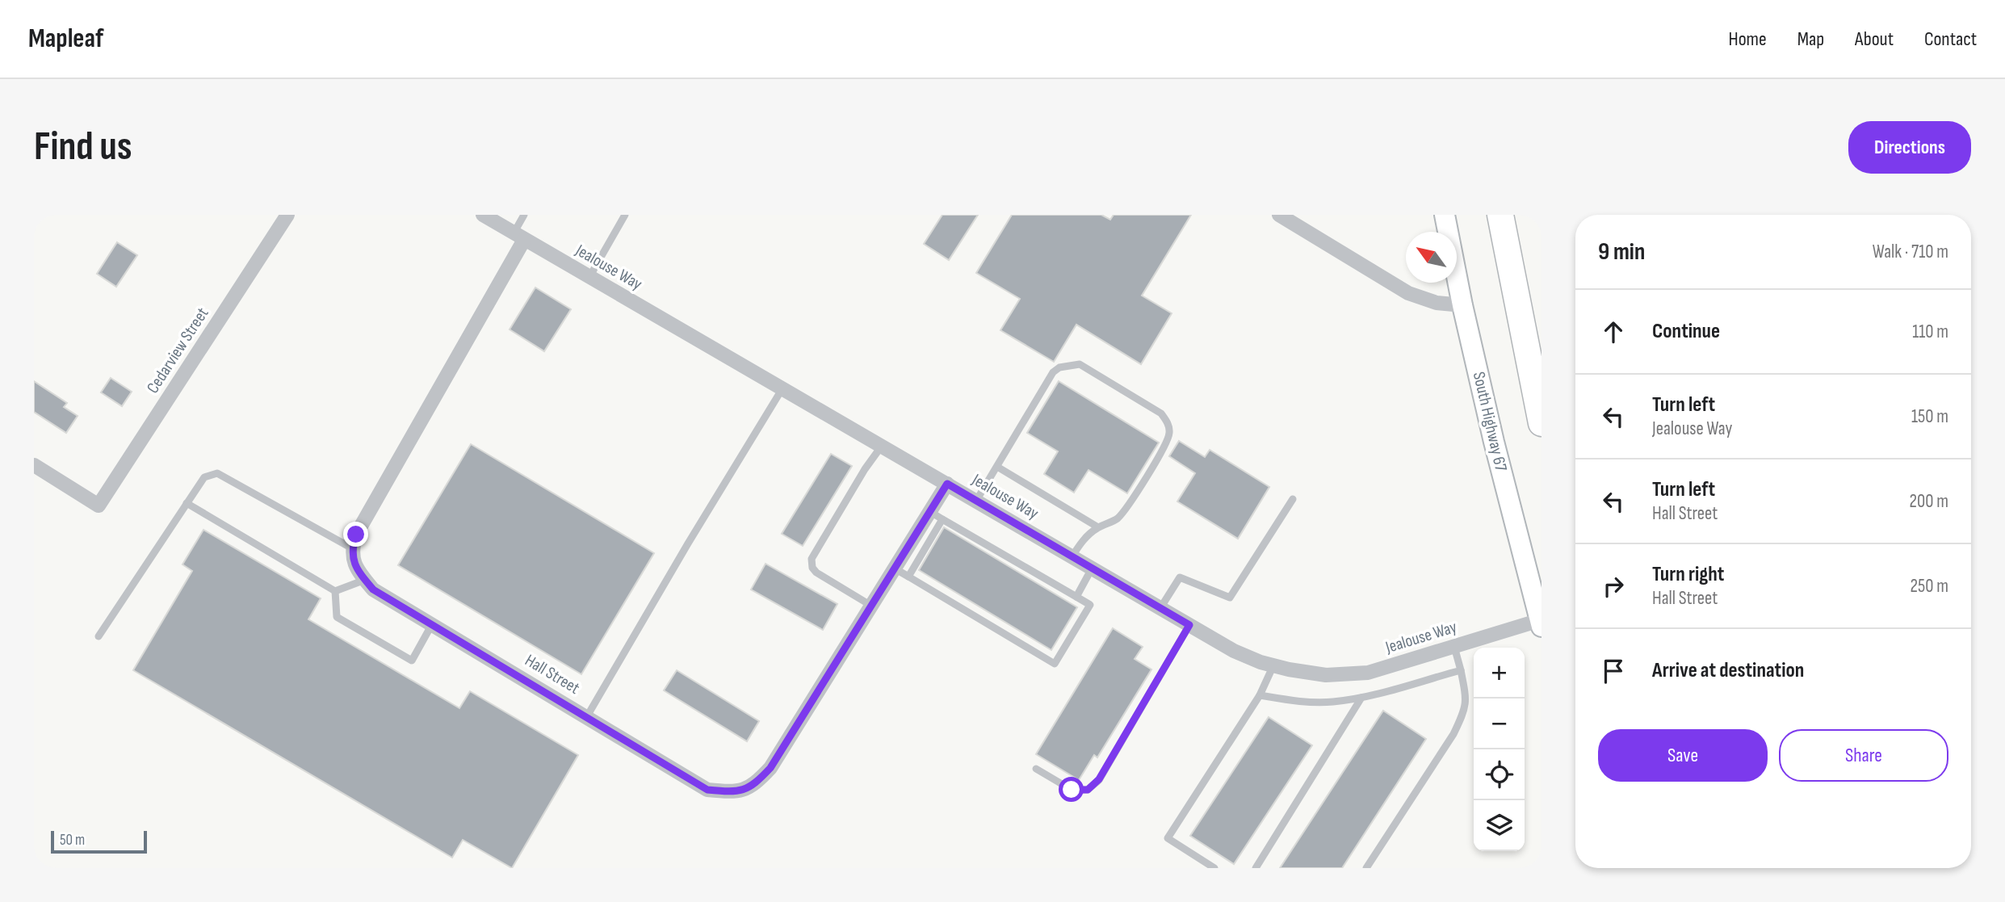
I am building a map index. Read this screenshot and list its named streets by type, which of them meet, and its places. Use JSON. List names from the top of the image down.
{
  "streets": {
    "main road": ["South Highway 67"],
    "street": ["Jealouse Way", "Cedarview Street", "Hall Street"]
  },
  "crossings": [
    ["Jealouse Way", "South Highway 67"],
    ["Jealouse Way", "Hall Street"]
  ],
  "scale_bar": "50 m",
  "north": "top left",
  "page": {
    "header": "Mapleaf",
    "nav": [
      "Home",
      "Map",
      "About",
      "Contact"
    ],
    "buttons": [
      "Directions",
      ["Save", "Share"]
    ],
    "title": "Find us",
    "heading": ["9 min", "Walk · 710 m"],
    "list": [
      ["Continue", "110 m"],
      ["Turn left", "Jealouse Way", "150 m"],
      ["Turn left", "Hall Street", "200 m"],
      ["Turn right", "Hall Street", "250 m"],
      "Arrive at destination"
    ],
    "map_buttons": ["+", "−"],
    "scale": "50 m"
  }
}
